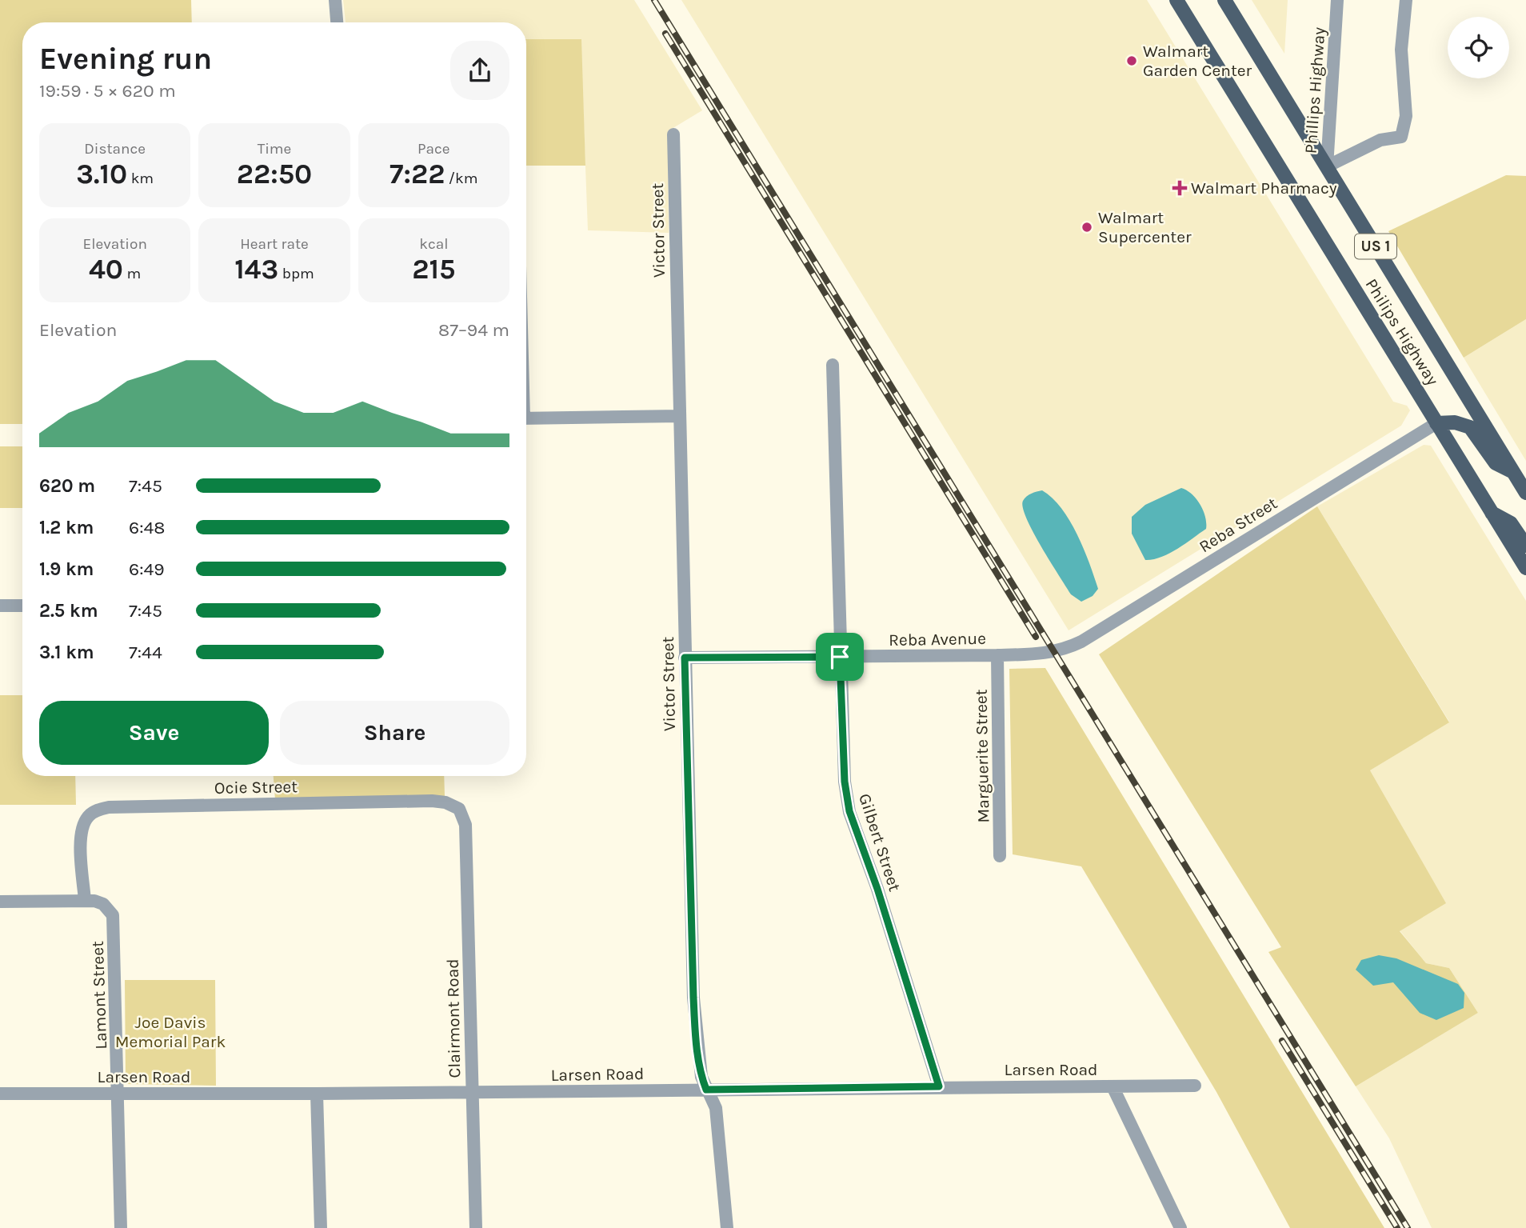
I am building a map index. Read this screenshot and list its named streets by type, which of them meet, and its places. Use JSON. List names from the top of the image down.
{
  "streets": {
    "main road": ["US 1", "Philips Highway"],
    "street": [
      "Phillips Highway",
      "Victor Street",
      "Reba Street",
      "Reba Avenue",
      "Marguerite Street",
      "Ocie Street",
      "Gilbert Street",
      "Lamont Street",
      "Clairmont Road",
      "Larsen Road"
    ]
  },
  "crossings": [
    ["Phillips Highway", "Philips Highway"],
    ["Victor Street", "Reba Avenue"],
    ["Victor Street", "Larsen Road"],
    ["Philips Highway", "Reba Street"],
    ["Reba Street", "Reba Avenue"],
    ["Reba Avenue", "Marguerite Street"],
    ["Reba Avenue", "Gilbert Street"],
    ["Ocie Street", "Lamont Street"],
    ["Ocie Street", "Clairmont Road"],
    ["Gilbert Street", "Larsen Road"],
    ["Lamont Street", "Larsen Road"],
    ["Clairmont Road", "Larsen Road"]
  ],
  "parks": ["Joe Davis Memorial Park"],
  "places": {
    "other": ["Walmart Garden Center", "Walmart Supercenter"],
    "health": ["Walmart Pharmacy"]
  },
  "page": {
    "heading": ["Evening run", "19:59 · 5 × 620 m"],
    "stats": [
      ["Distance", "3.10 km"],
      ["Time", "22:50"],
      ["Pace", "7:22 /km"],
      ["Elevation", "40 m"],
      ["Heart rate", "143 bpm"],
      ["kcal", "215"]
    ],
    "chart": ["Elevation", "87–94 m"],
    "list": [
      {
        "name": "620 m",
        "note": "7:45"
      },
      {
        "name": "1.2 km",
        "note": "6:48"
      },
      {
        "name": "1.9 km",
        "note": "6:49"
      },
      {
        "name": "2.5 km",
        "note": "7:45"
      },
      {
        "name": "3.1 km",
        "note": "7:44"
      }
    ],
    "buttons": ["Save", "Share"]
  }
}
